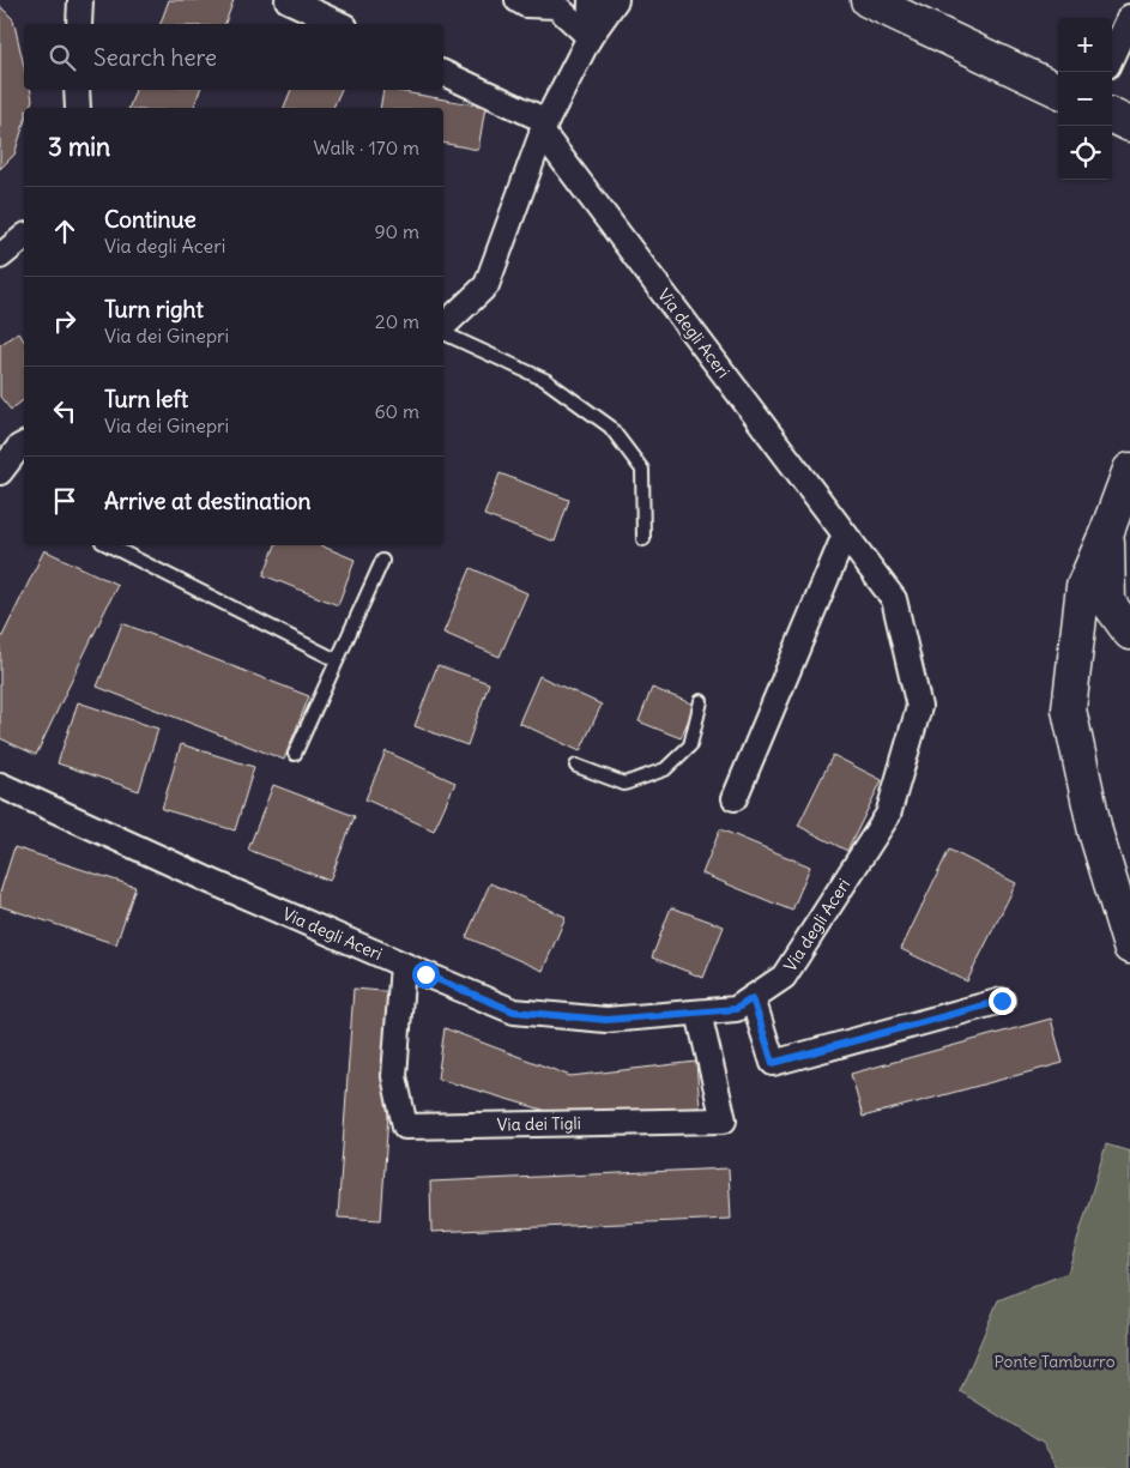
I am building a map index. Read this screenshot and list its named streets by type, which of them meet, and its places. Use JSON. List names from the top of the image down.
{
  "streets": {
    "street": ["Via degli Aceri", "Via dei Tigli"]
  },
  "crossings": [
    ["Via degli Aceri", "Via dei Tigli"]
  ],
  "parks": ["Ponte Tamburro"],
  "page": {
    "map_buttons": ["+", "−"],
    "search": "Search here",
    "heading": ["3 min", "Walk · 170 m"],
    "list": [
      ["Continue", "Via degli Aceri", "90 m"],
      ["Turn right", "Via dei Ginepri", "20 m"],
      ["Turn left", "Via dei Ginepri", "60 m"],
      "Arrive at destination"
    ]
  }
}
